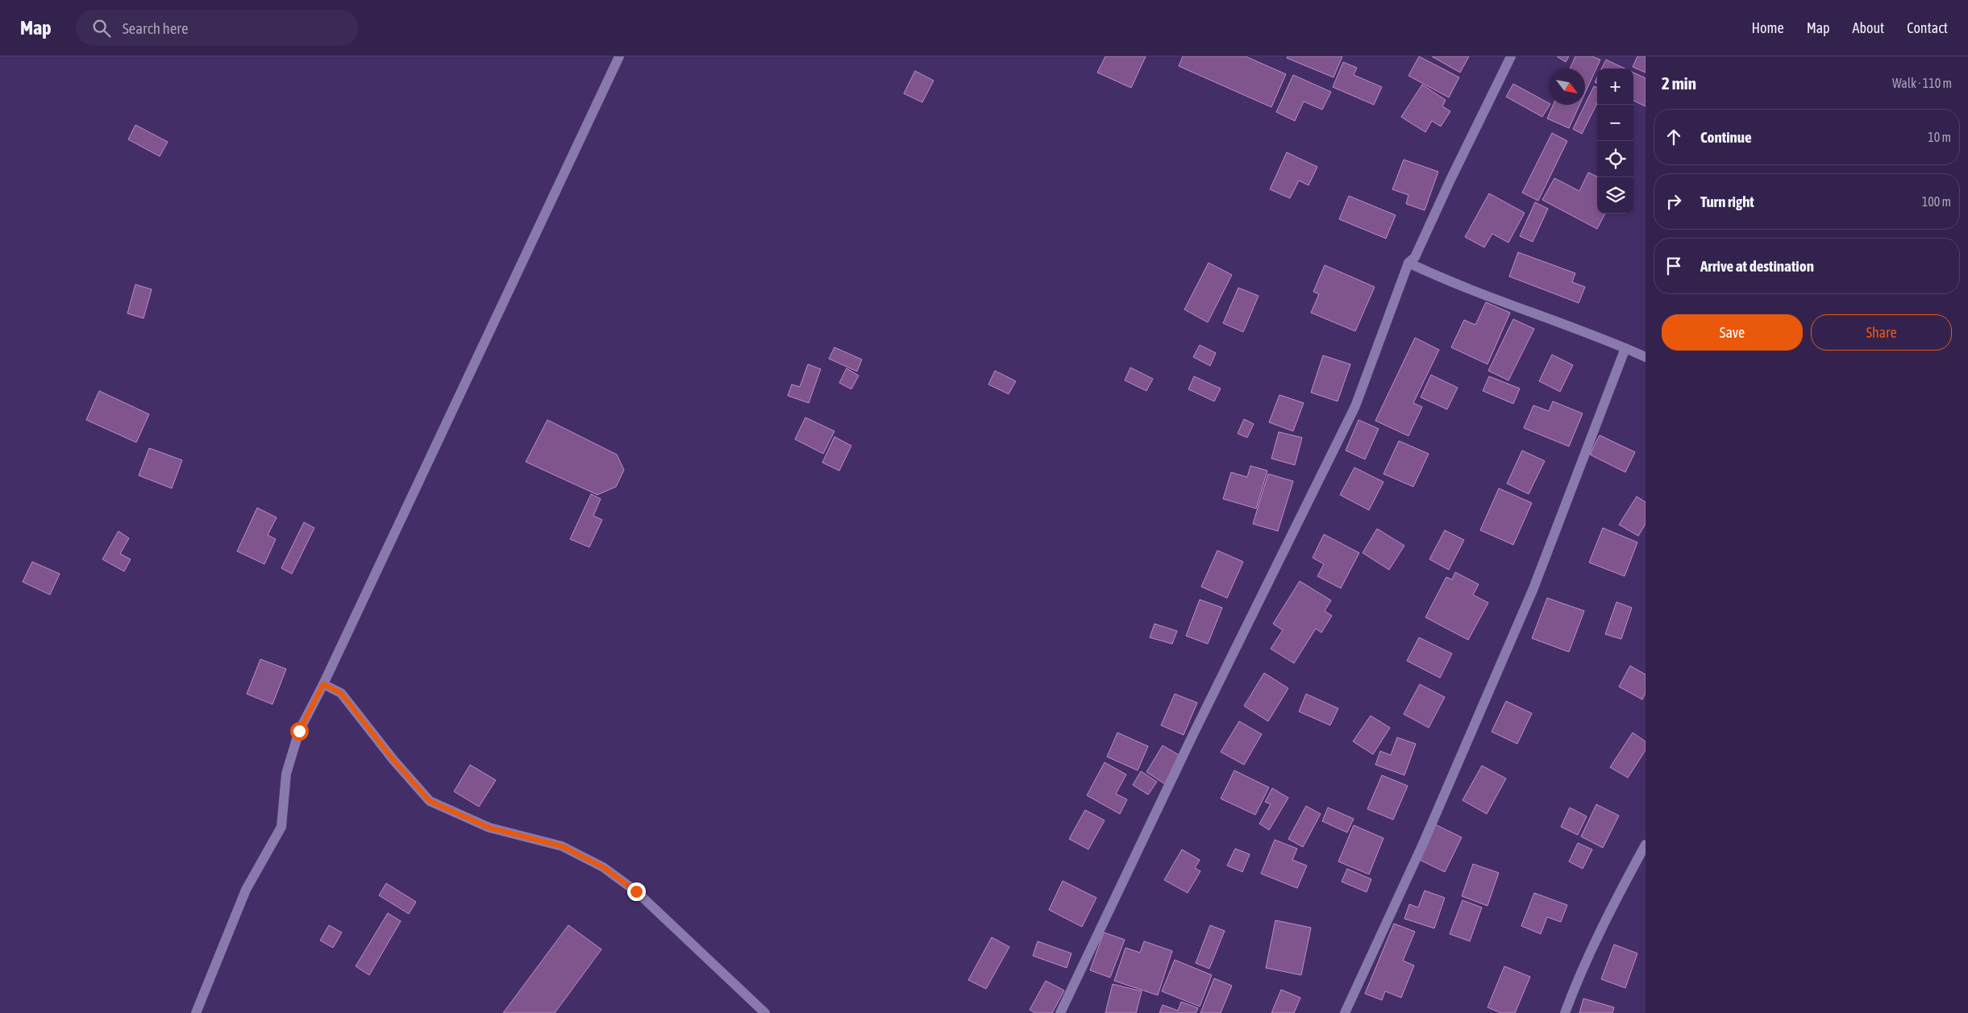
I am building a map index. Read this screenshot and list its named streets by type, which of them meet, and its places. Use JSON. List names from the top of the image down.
{
  "north": "bottom right",
  "page": {
    "header": "Map",
    "search": "Search here",
    "nav": [
      "Home",
      "Map",
      "About",
      "Contact"
    ],
    "heading": ["2 min", "Walk · 110 m"],
    "map_buttons": ["+", "−"],
    "list": [
      ["Continue", "10 m"],
      ["Turn right", "100 m"],
      "Arrive at destination"
    ],
    "buttons": ["Save", "Share"]
  }
}
